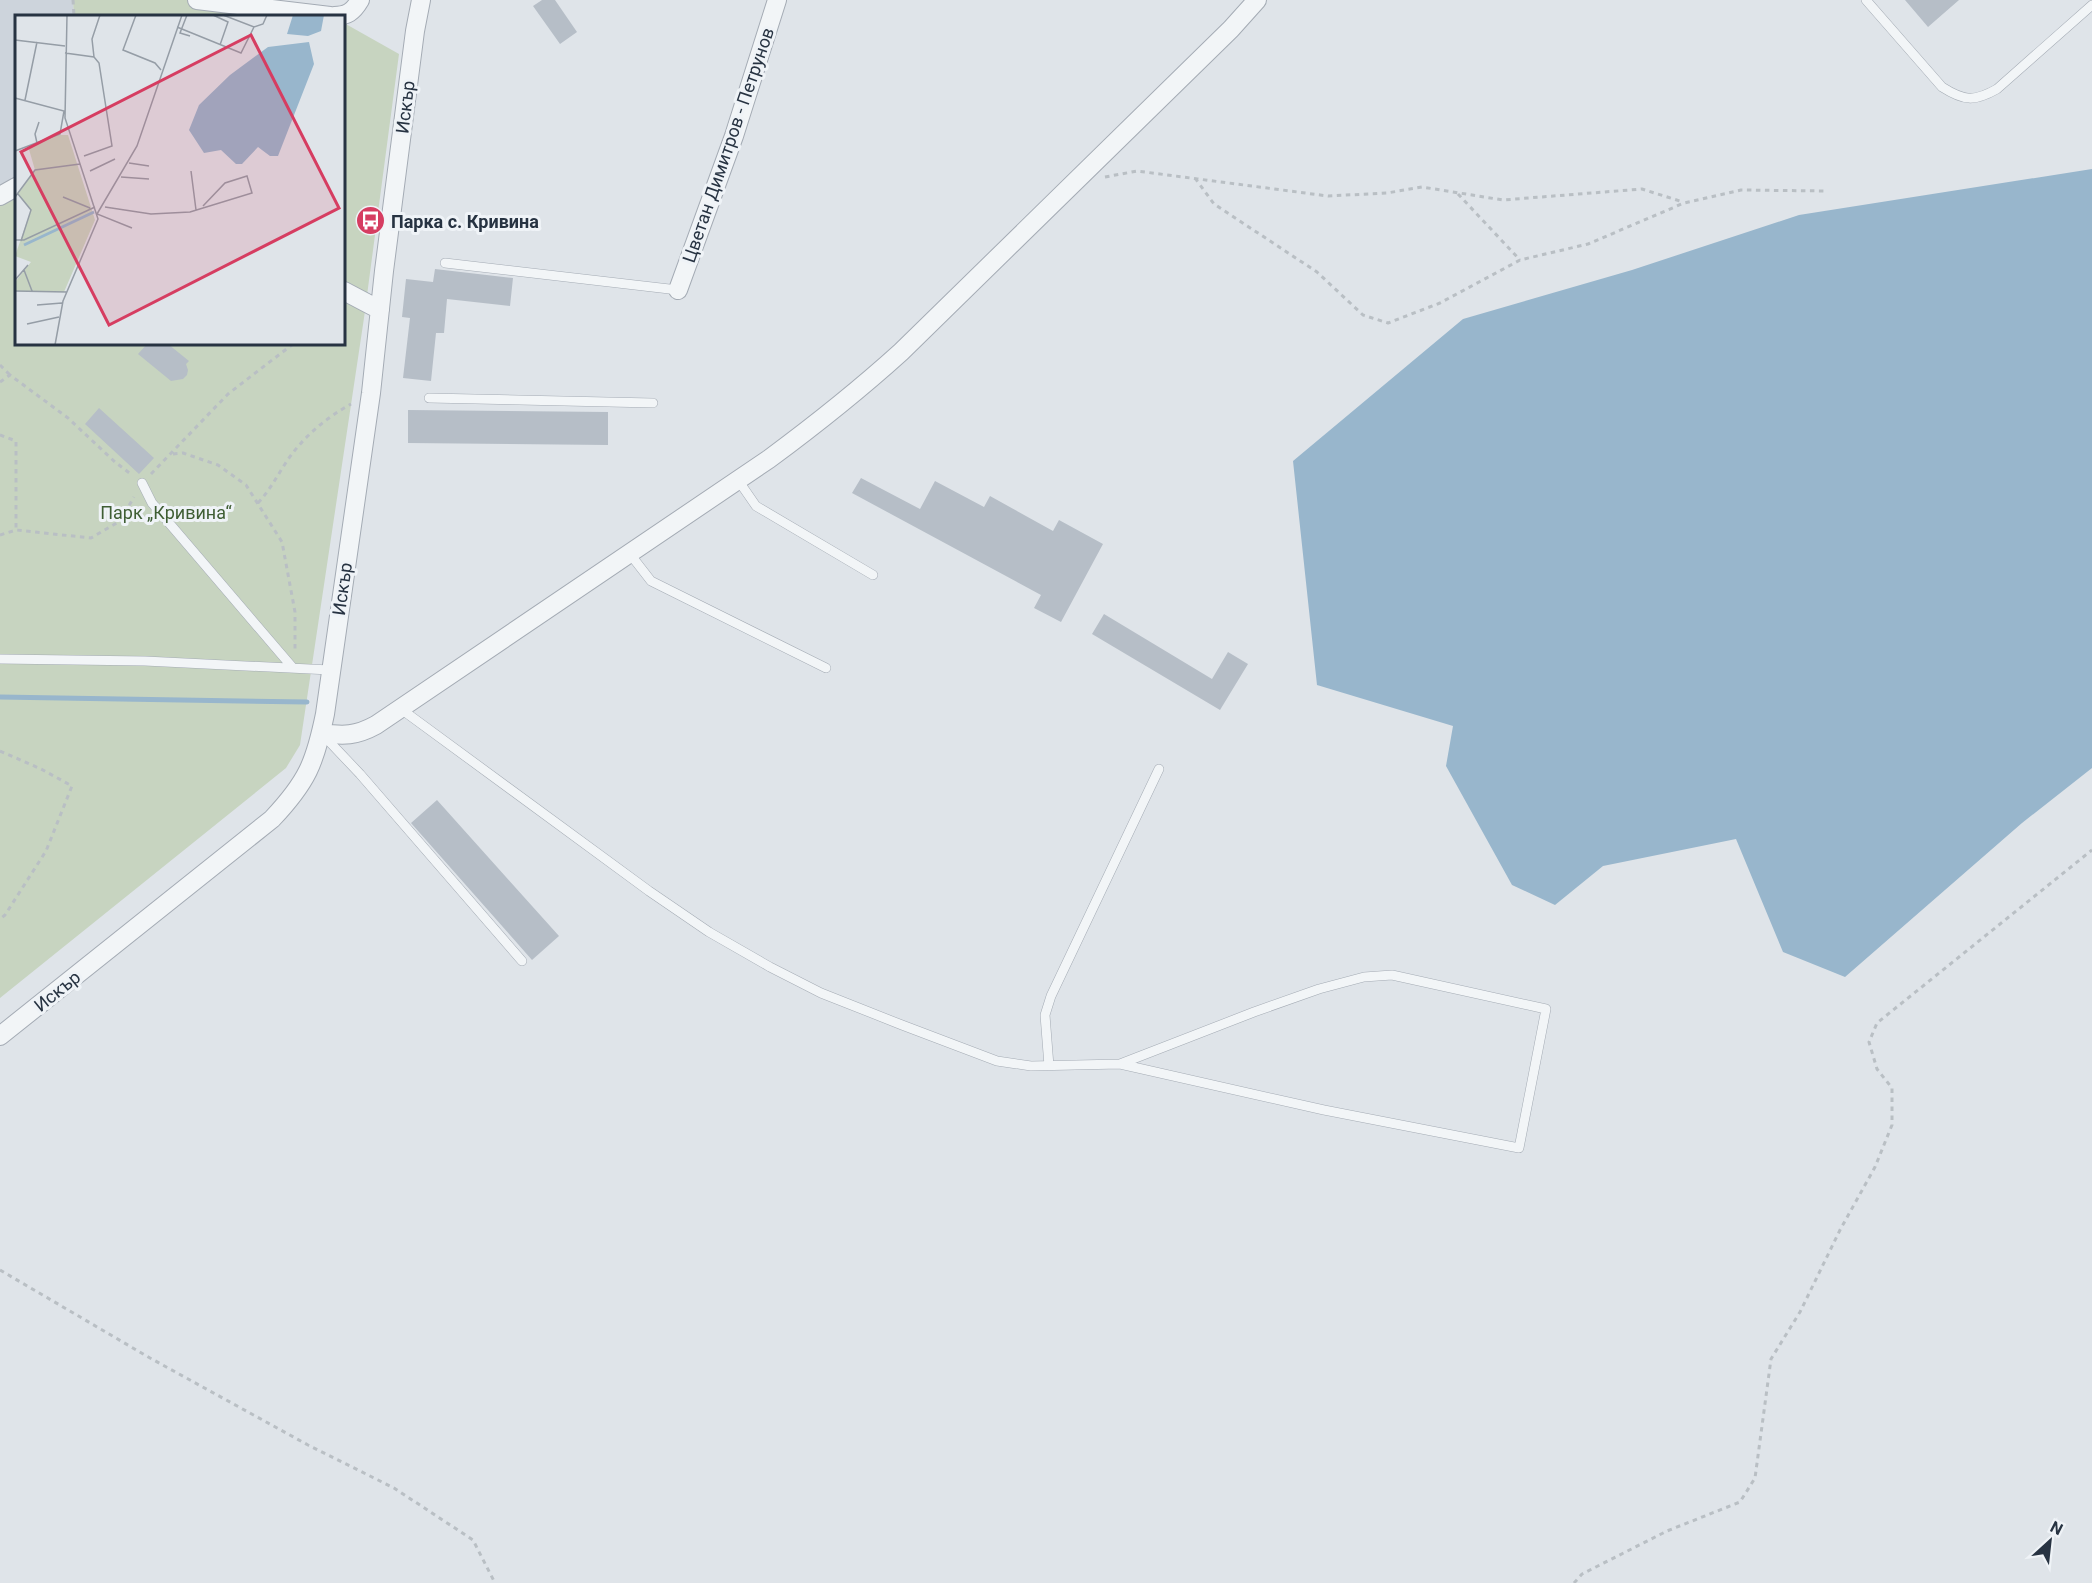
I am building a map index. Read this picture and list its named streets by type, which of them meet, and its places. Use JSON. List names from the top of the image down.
{
  "streets": {
    "street": ["Искър", "Цветан Димитров - Петрунов"]
  },
  "parks": ["Парк „Кривина“"],
  "places": {
    "bus stop": ["Парка с. Кривина"]
  },
  "north": "top right"
}
